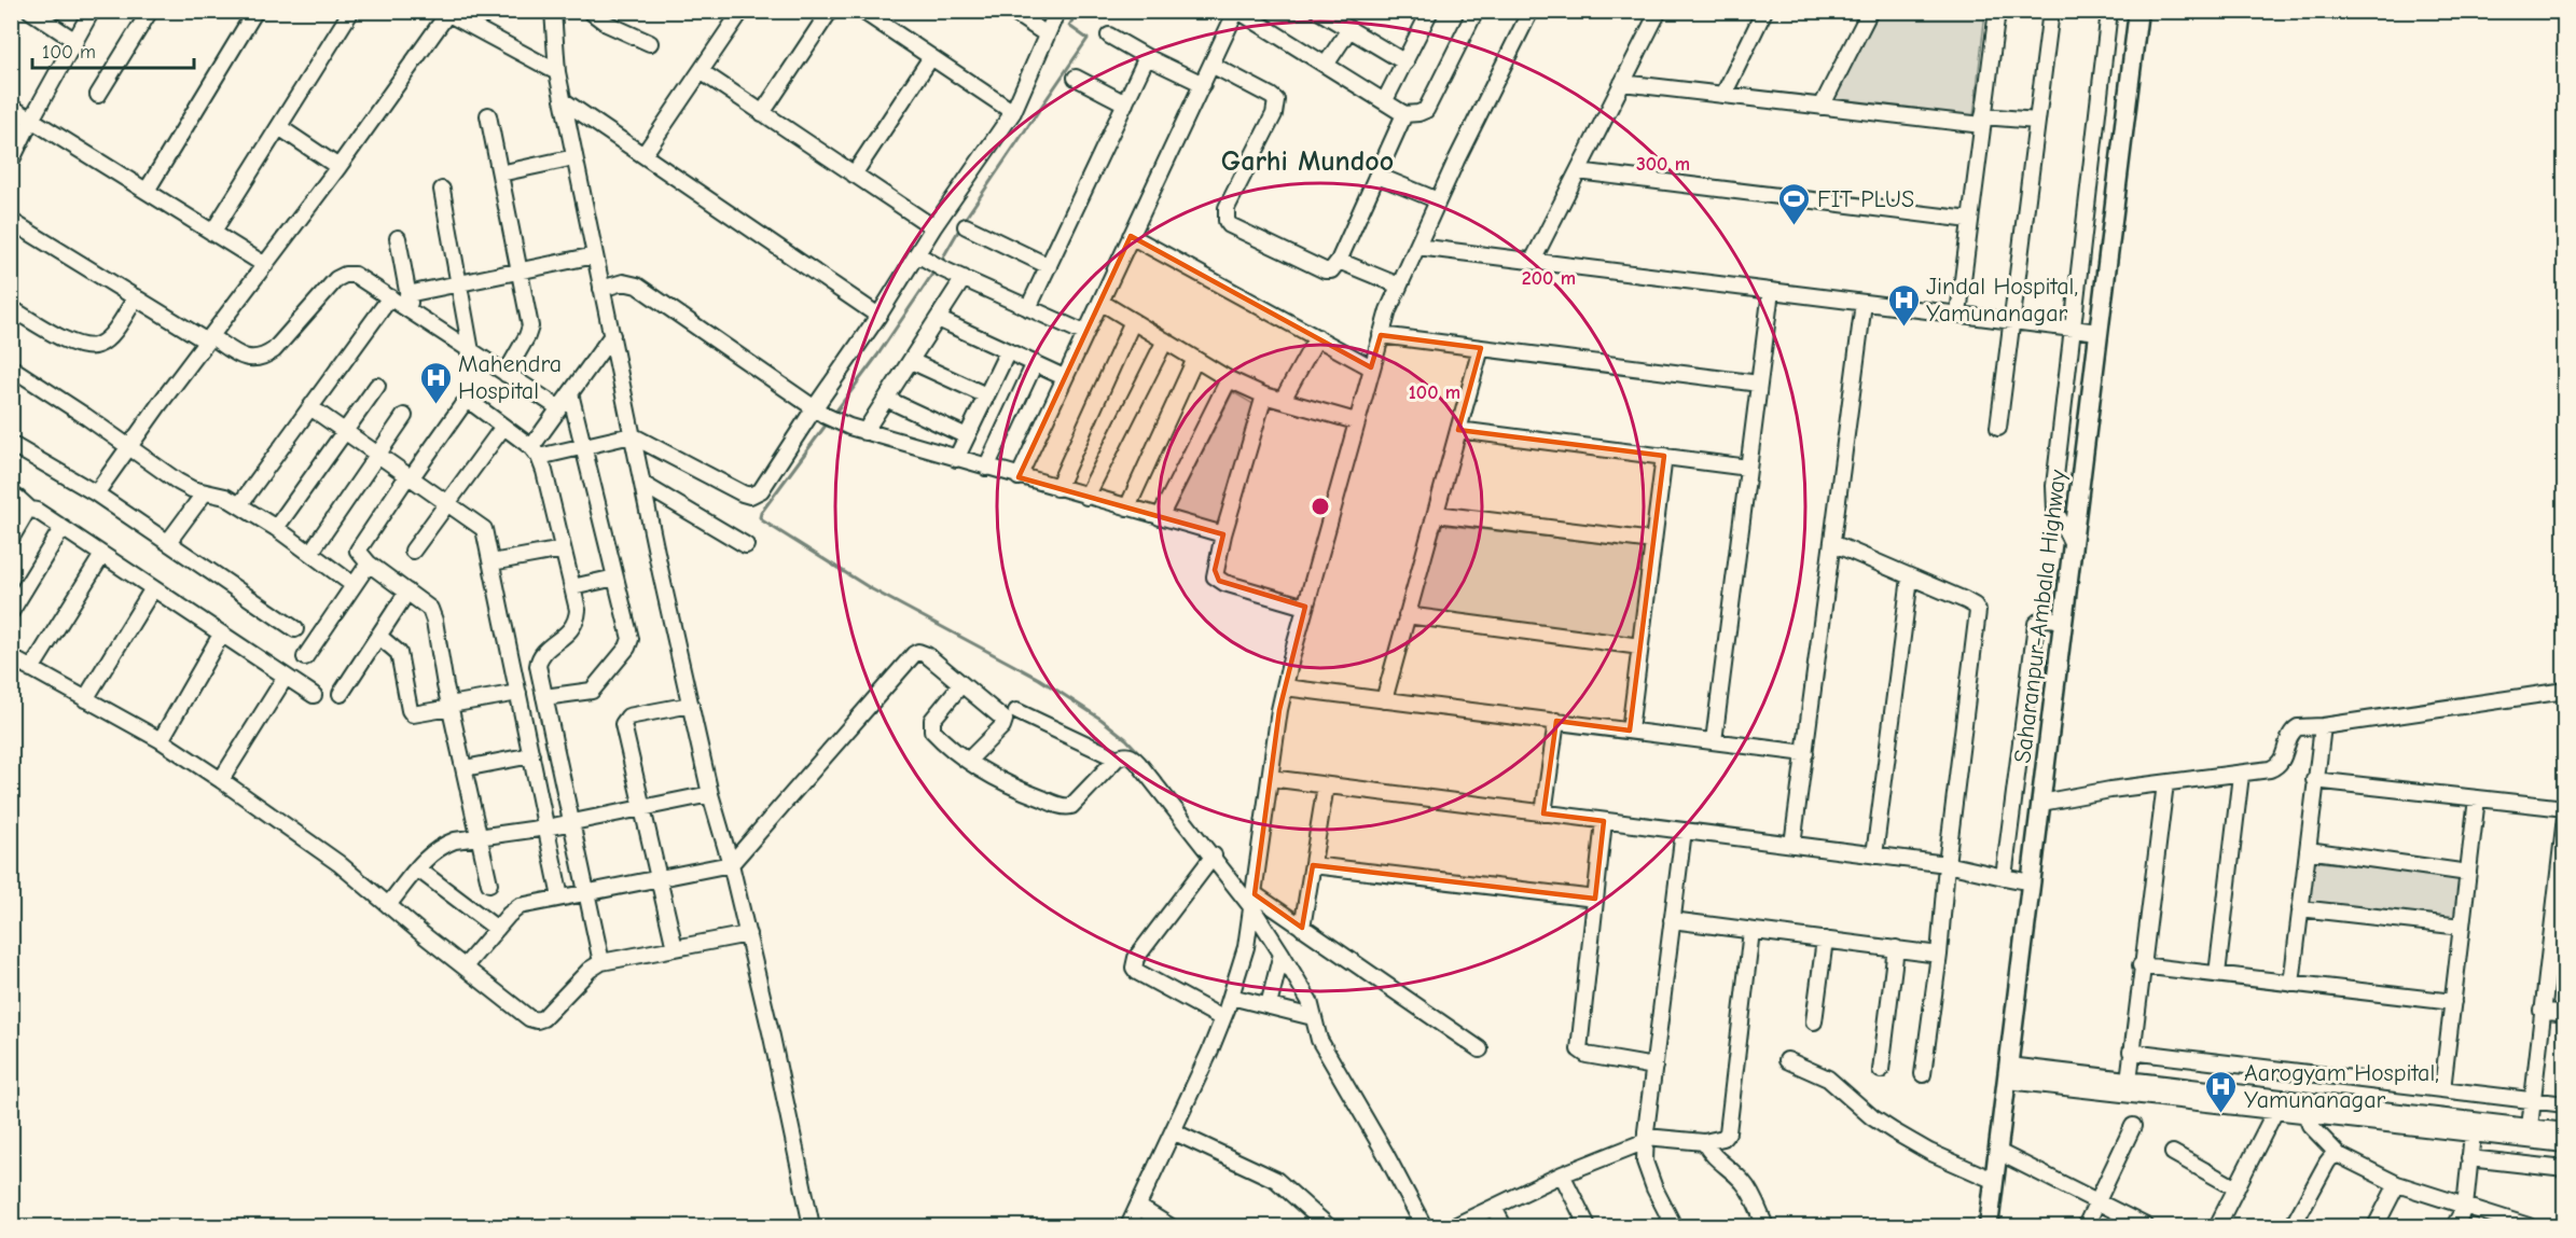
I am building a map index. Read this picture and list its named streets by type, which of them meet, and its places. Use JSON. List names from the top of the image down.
{
  "streets": {
    "main road": ["Saharanpur-Ambala Highway"]
  },
  "districts": ["Garhi Mundoo"],
  "places": {
    "sports": ["FIT PLUS"],
    "hospital": ["Jindal Hospital, Yamunanagar", "Mahendra Hospital", "Aarogyam Hospital, Yamunanagar"]
  },
  "scale_bar": "100 m",
  "rings": ["300 m", "200 m", "100 m"]
}
